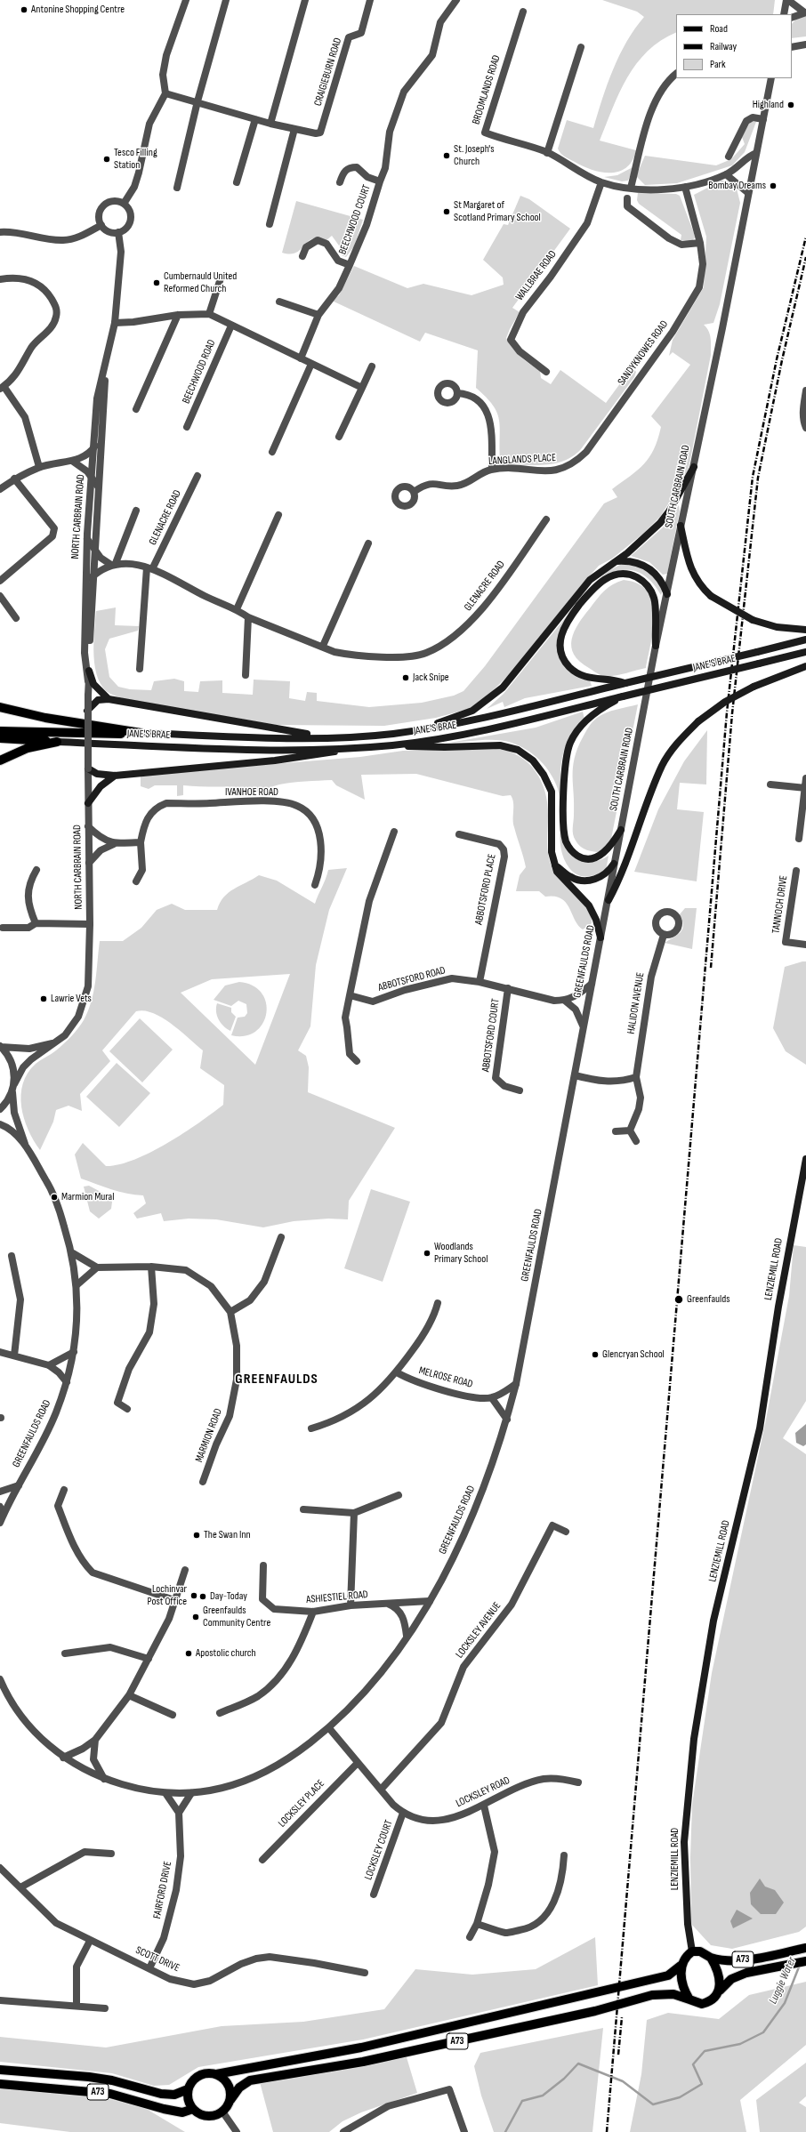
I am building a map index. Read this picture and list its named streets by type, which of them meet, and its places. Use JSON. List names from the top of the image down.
{
  "streets": {
    "main road": ["JANE'S BRAE", "LENZIEMILL ROAD", "A73"],
    "street": [
      "CRAIGIEBURN ROAD",
      "BROOMLANDS ROAD",
      "BEECHWOOD COURT",
      "WALLBRAE ROAD",
      "SANDYKNOWES ROAD",
      "BEECHWOOD ROAD",
      "LANGLANDS PLACE",
      "SOUTH CARBRAIN ROAD",
      "NORTH CARBRAIN ROAD",
      "GLENACRE ROAD",
      "IVANHOE ROAD",
      "ABBOTSFORD PLACE",
      "TANNOCH DRIVE",
      "GREENFAULDS ROAD",
      "ABBOTSFORD ROAD",
      "HALIDON AVENUE",
      "ABBOTSFORD COURT",
      "MELROSE ROAD",
      "MARMION ROAD",
      "ASHIESTIEL ROAD",
      "LOCKSLEY AVENUE",
      "LOCKSLEY ROAD",
      "LOCKSLEY PLACE",
      "LOCKSLEY COURT",
      "FAIRFORD DRIVE",
      "SCOTT DRIVE"
    ]
  },
  "crossings": [
    ["BROOMLANDS ROAD", "WALLBRAE ROAD"],
    ["BROOMLANDS ROAD", "SANDYKNOWES ROAD"],
    ["BROOMLANDS ROAD", "SOUTH CARBRAIN ROAD"],
    ["SANDYKNOWES ROAD", "LANGLANDS PLACE"],
    ["SOUTH CARBRAIN ROAD", "GREENFAULDS ROAD"],
    ["NORTH CARBRAIN ROAD", "GREENFAULDS ROAD"],
    ["ABBOTSFORD PLACE", "ABBOTSFORD ROAD"],
    ["GREENFAULDS ROAD", "ASHIESTIEL ROAD"],
    ["GREENFAULDS ROAD", "LOCKSLEY ROAD"],
    ["GREENFAULDS ROAD", "FAIRFORD DRIVE"],
    ["ABBOTSFORD ROAD", "ABBOTSFORD COURT"],
    ["LENZIEMILL ROAD", "A73"],
    ["LOCKSLEY AVENUE", "LOCKSLEY ROAD"],
    ["LOCKSLEY ROAD", "LOCKSLEY PLACE"],
    ["LOCKSLEY ROAD", "LOCKSLEY COURT"],
    ["FAIRFORD DRIVE", "SCOTT DRIVE"]
  ],
  "districts": ["GREENFAULDS"],
  "water": ["Luggie Water"],
  "places": [
    "Antonine Shopping Centre",
    "Highland",
    "St. Joseph's Church",
    "Tesco Filling Station",
    "Bombay Dreams",
    "St Margaret of Scotland Primary School",
    "Cumbernauld United Reformed Church",
    "Jack Snipe",
    "Lawrie Vets",
    "Marmion Mural",
    "Woodlands Primary School",
    "Greenfaulds",
    "Glencryan School",
    "The Swan Inn",
    "Lochinvar Post Office",
    "Day-Today",
    "Greenfaulds Community Centre",
    "Apostolic church"
  ],
  "legend": ["Road", "Railway", "Park"]
}
